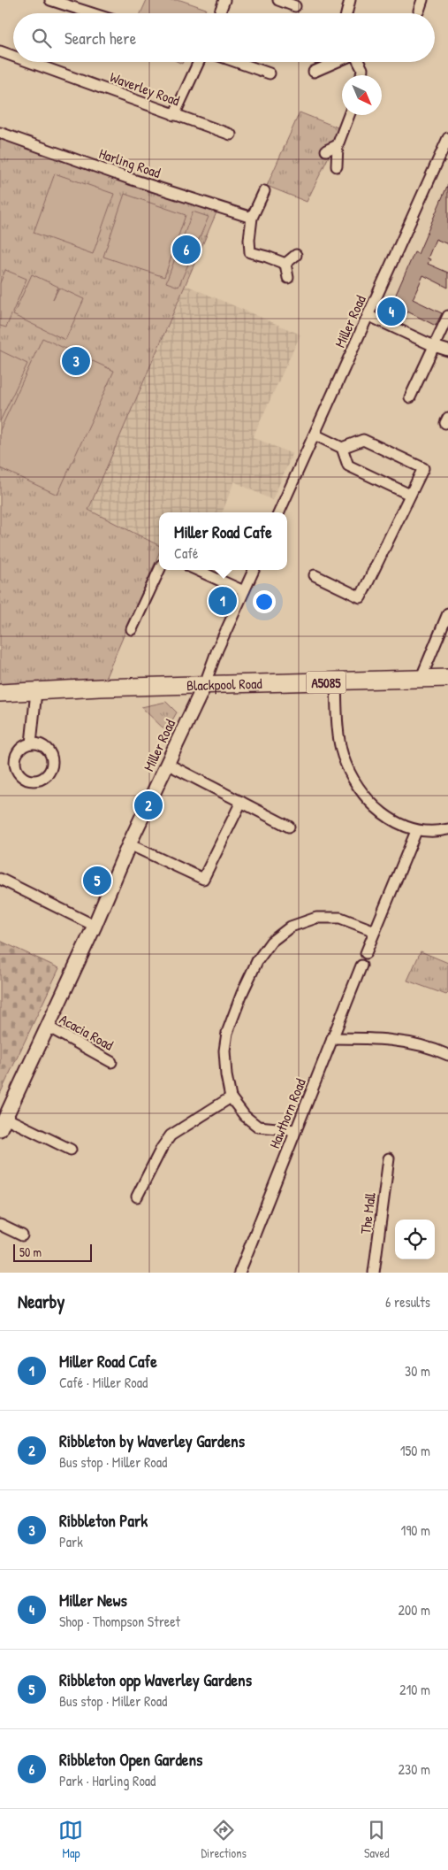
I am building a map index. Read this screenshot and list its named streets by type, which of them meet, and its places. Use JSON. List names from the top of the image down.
{
  "streets": {
    "highway": ["A5085", "Blackpool Road"],
    "street": [
      "Waverley Road",
      "Harling Road",
      "Miller Road",
      "Acacia Road",
      "Hawthorn Road",
      "The Mall"
    ]
  },
  "crossings": [
    ["Miller Road", "Blackpool Road"],
    ["Miller Road", "Acacia Road"]
  ],
  "scale_bar": "50 m",
  "north": "bottom right",
  "page": {
    "search": "Search here",
    "pins": [
      "6",
      "4",
      "3",
      "1",
      "2",
      "5"
    ],
    "popup": ["Miller Road Cafe", "Café"],
    "scale": "50 m",
    "heading": ["Nearby", "6 results"],
    "list": [
      {
        "mark": "1",
        "name": "Miller Road Cafe",
        "note": "Café · Miller Road",
        "value": "30 m"
      },
      {
        "mark": "2",
        "name": "Ribbleton by Waverley Gardens",
        "note": "Bus stop · Miller Road",
        "value": "150 m"
      },
      {
        "mark": "3",
        "name": "Ribbleton Park",
        "note": "Park",
        "value": "190 m"
      },
      {
        "mark": "4",
        "name": "Miller News",
        "note": "Shop · Thompson Street",
        "value": "200 m"
      },
      {
        "mark": "5",
        "name": "Ribbleton opp Waverley Gardens",
        "note": "Bus stop · Miller Road",
        "value": "210 m"
      },
      {
        "mark": "6",
        "name": "Ribbleton Open Gardens",
        "note": "Park · Harling Road",
        "value": "230 m"
      }
    ],
    "nav": ["Map", "Directions", "Saved"]
  }
}
